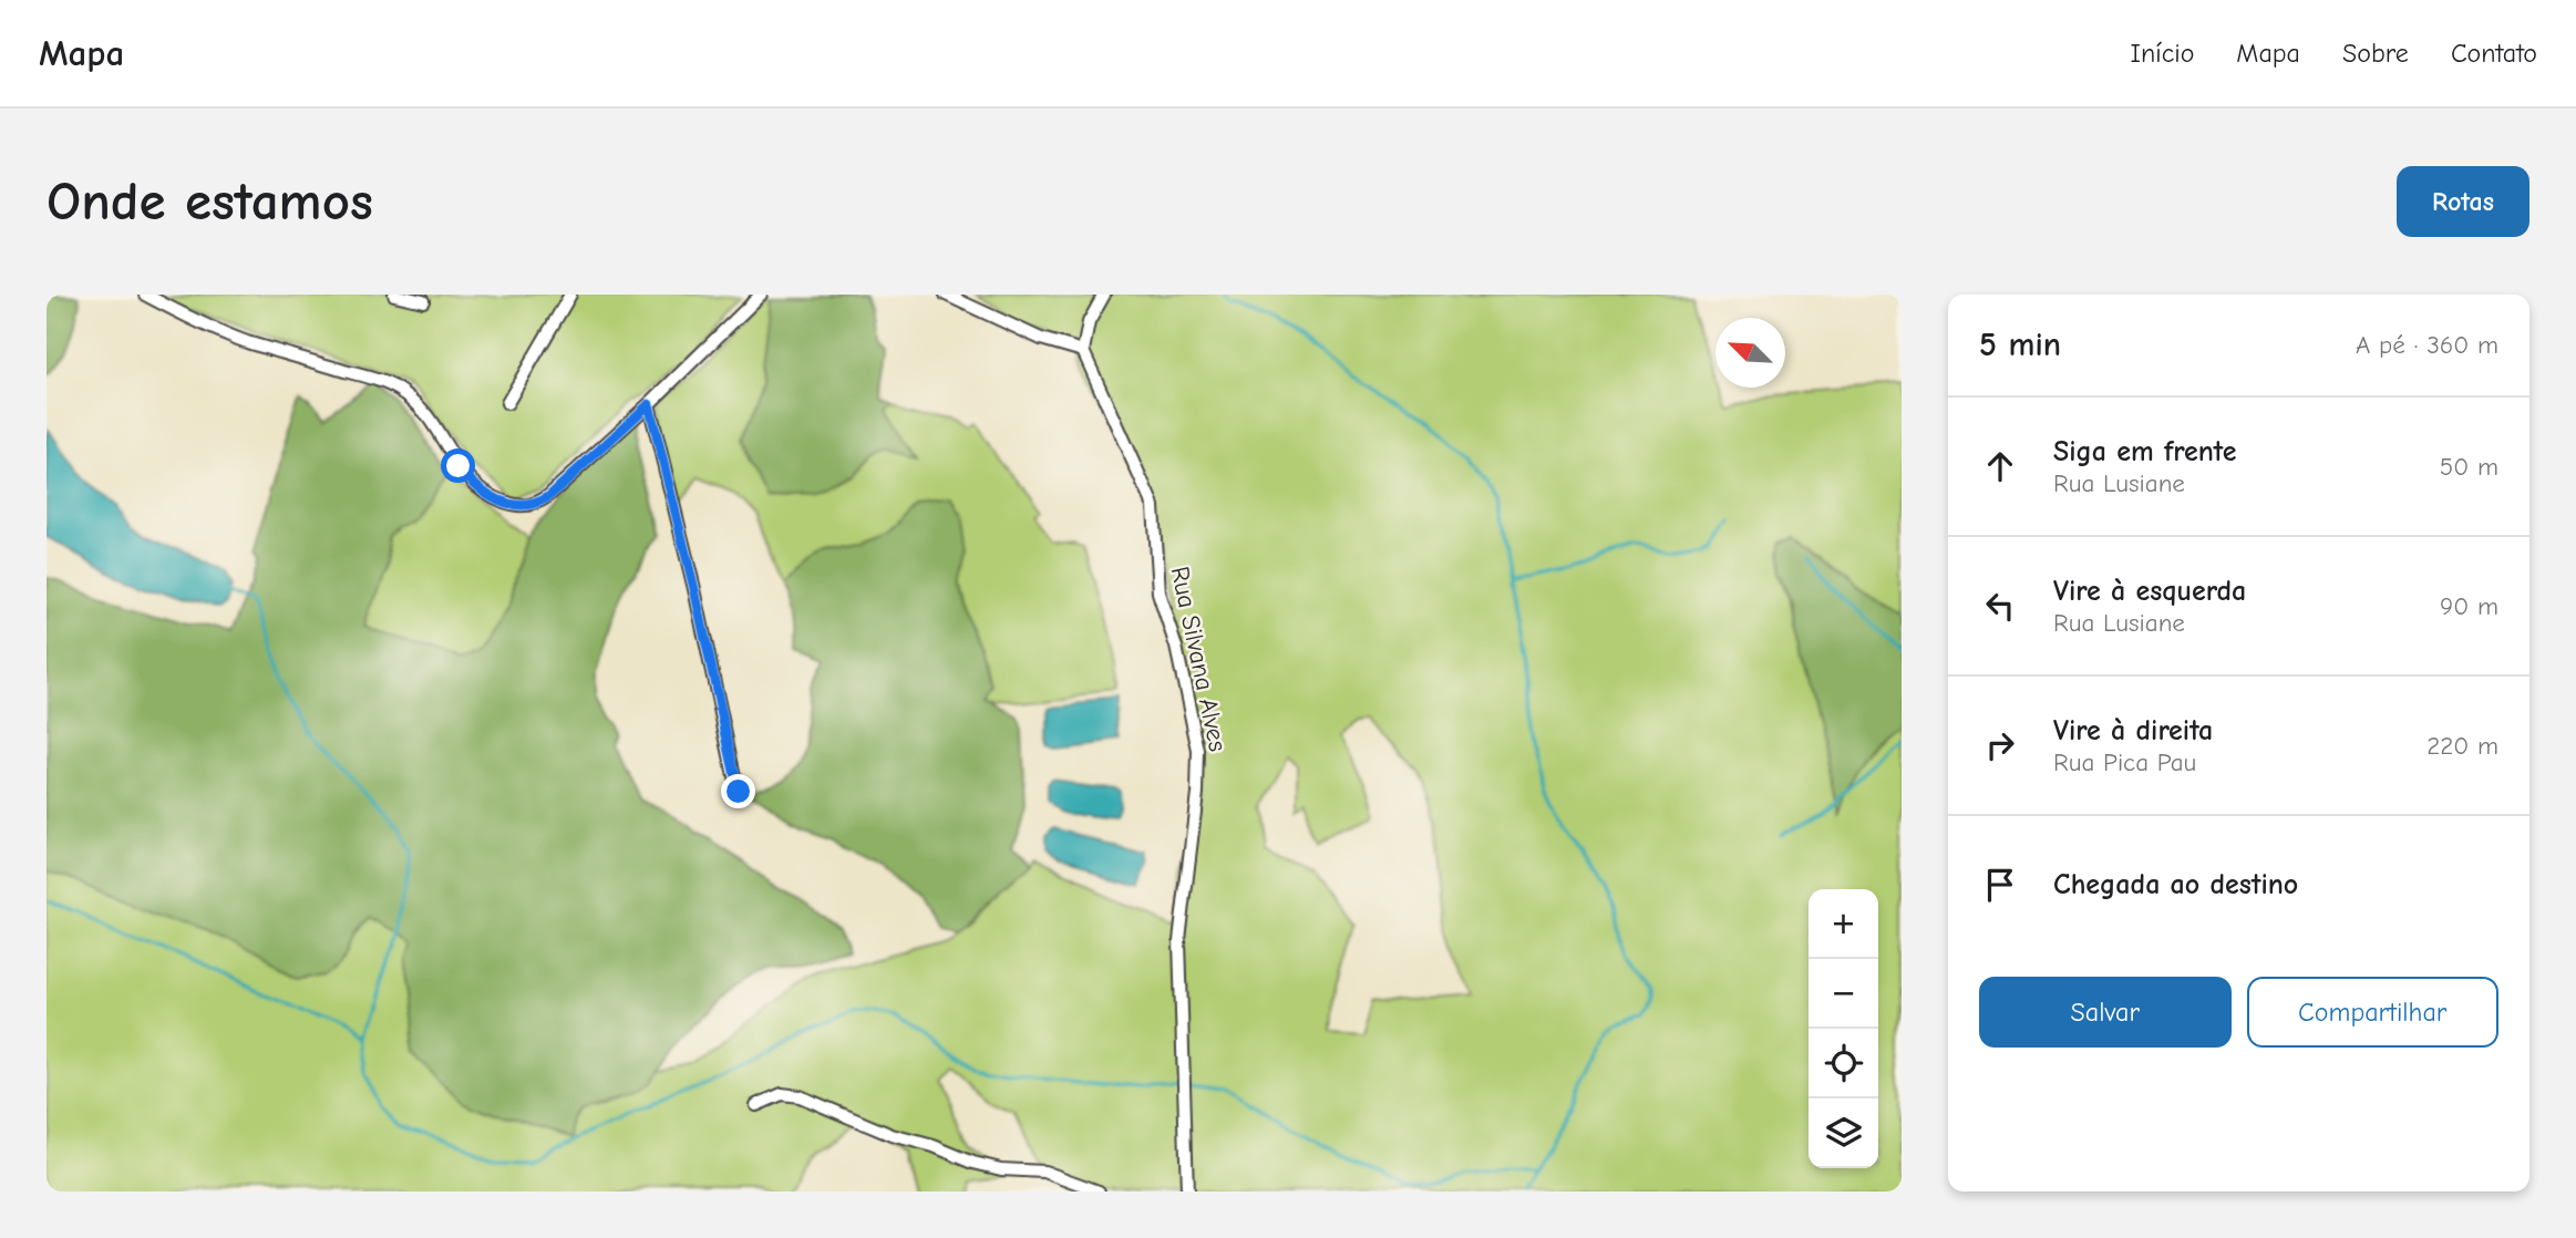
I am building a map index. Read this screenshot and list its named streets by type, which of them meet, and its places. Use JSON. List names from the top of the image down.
{
  "streets": {
    "street": ["Rua Silvana Alves"]
  },
  "north": "top left",
  "page": {
    "header": "Mapa",
    "nav": [
      "Início",
      "Mapa",
      "Sobre",
      "Contato"
    ],
    "buttons": [
      "Rotas",
      ["Salvar", "Compartilhar"]
    ],
    "title": "Onde estamos",
    "heading": ["5 min", "A pé · 360 m"],
    "list": [
      ["Siga em frente", "Rua Lusiane", "50 m"],
      ["Vire à esquerda", "Rua Lusiane", "90 m"],
      ["Vire à direita", "Rua Pica Pau", "220 m"],
      "Chegada ao destino"
    ],
    "map_buttons": ["+", "−"]
  }
}
